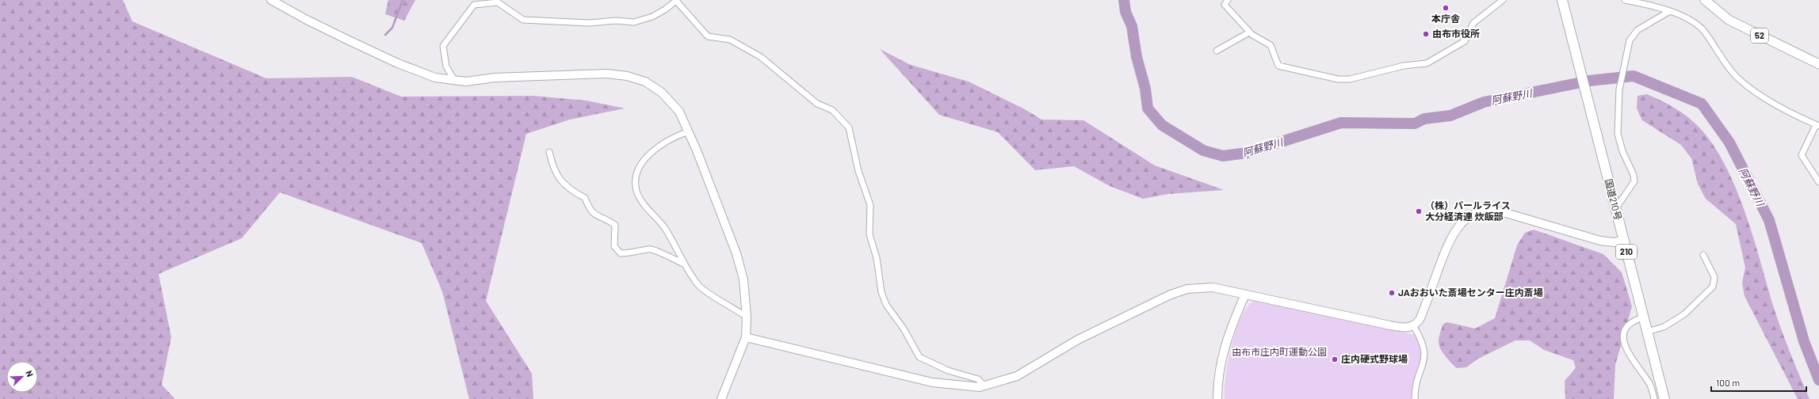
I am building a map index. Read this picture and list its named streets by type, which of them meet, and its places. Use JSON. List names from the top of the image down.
{
  "streets": {
    "highway": ["国道210号", "210"],
    "main road": ["52"]
  },
  "water": ["阿蘇野川"],
  "parks": ["由布市庄内町運動公園"],
  "places": [
    "本庁舎",
    "由布市役所",
    "（株）パールライス 大分経済連 炊飯部",
    "JAおおいた斎場センター庄内斎場",
    "庄内硬式野球場"
  ],
  "scale_bar": "100 m",
  "north": "top right"
}
